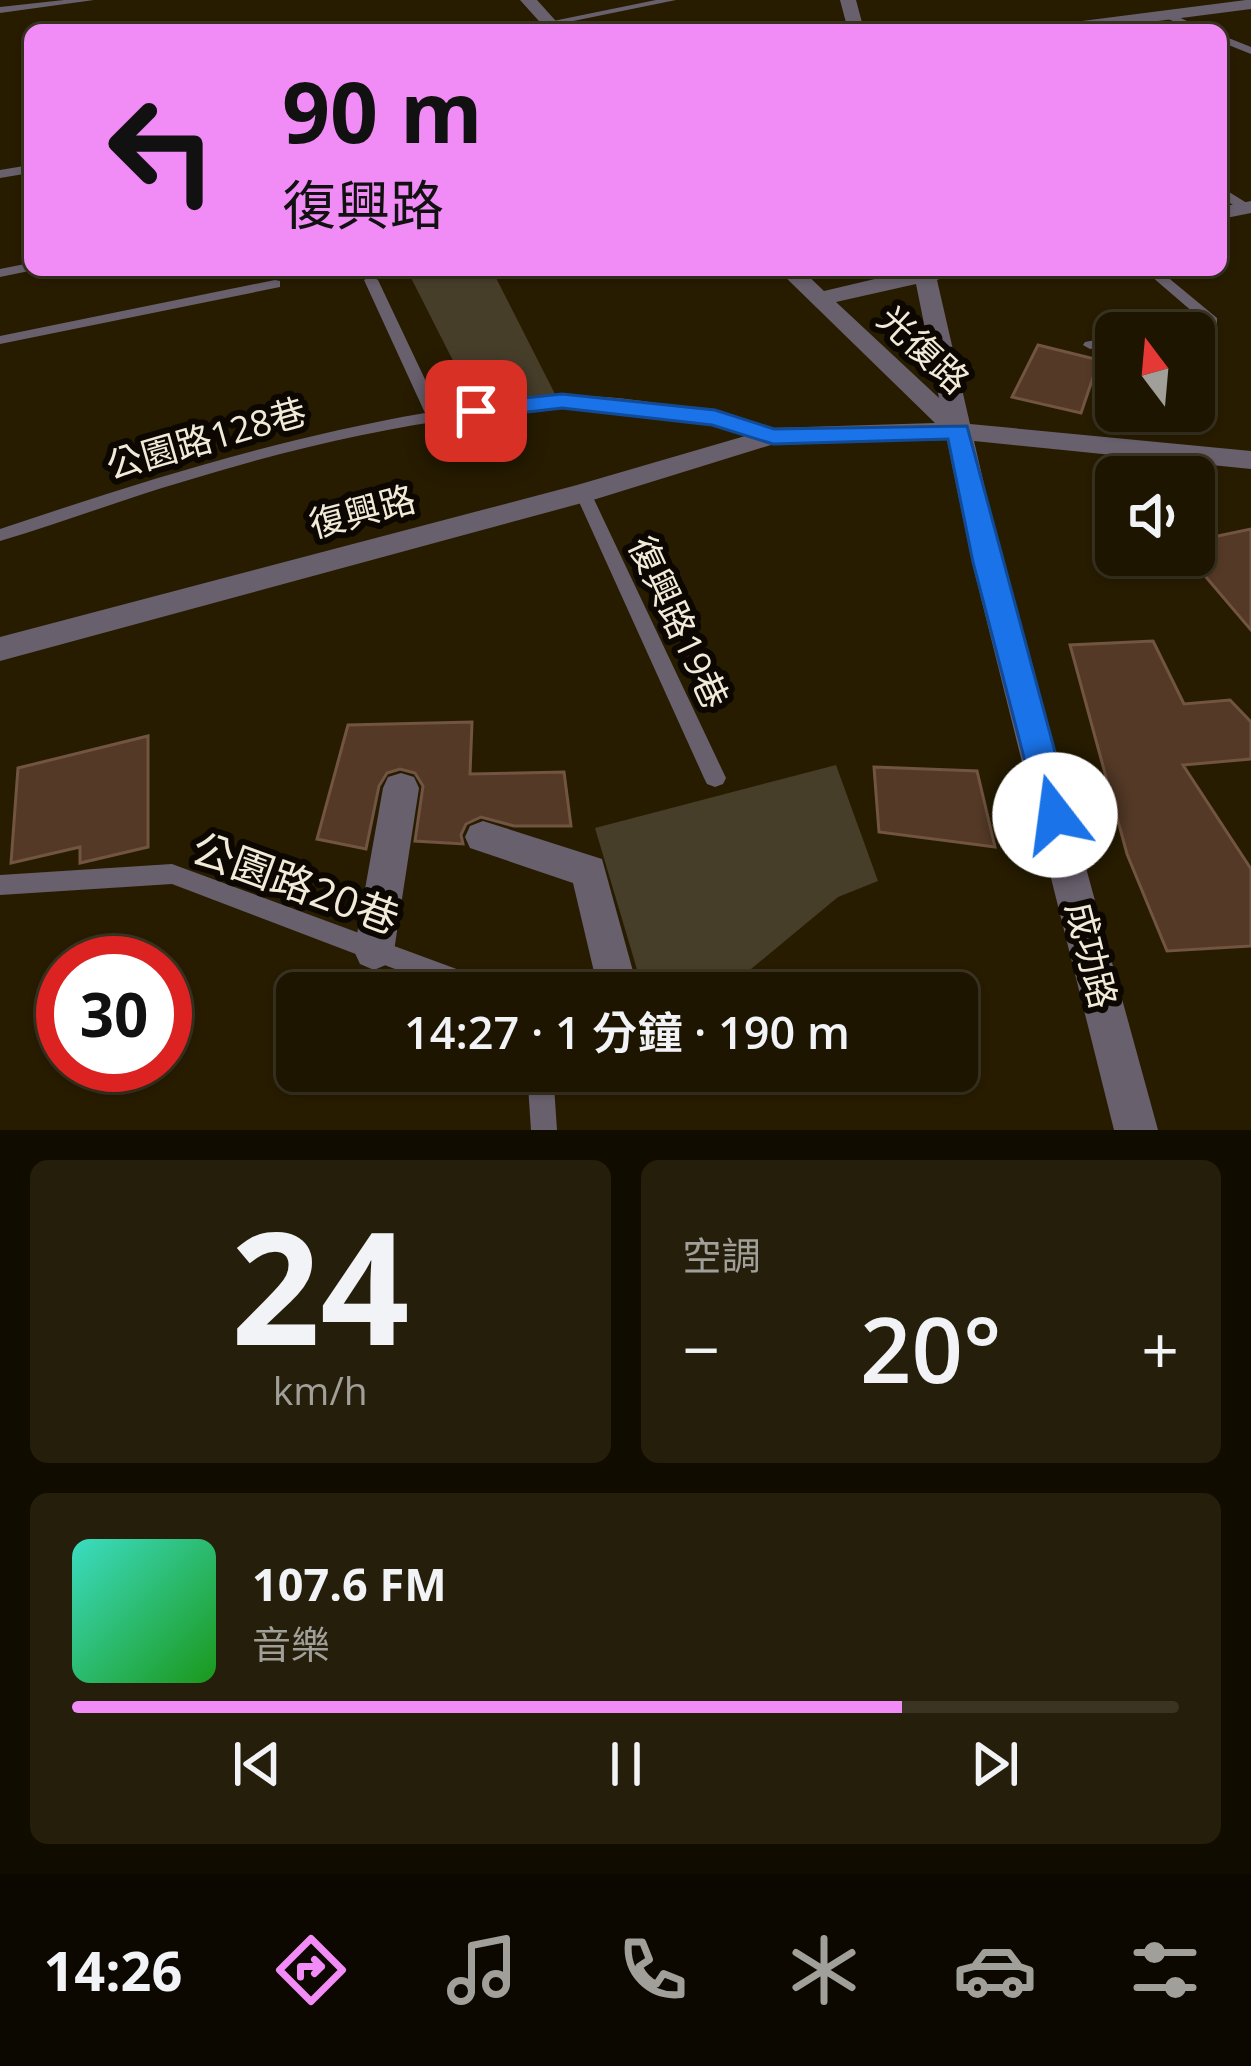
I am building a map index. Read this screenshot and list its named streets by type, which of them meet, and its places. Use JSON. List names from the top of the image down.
{
  "streets": {
    "street": ["光復路", "復興路", "成功路"],
    "lane": ["公園路128巷", "復興路19巷", "公園路20巷"]
  },
  "crossings": [
    ["光復路", "復興路"],
    ["光復路", "成功路"],
    ["公園路128巷", "復興路"],
    ["復興路", "復興路19巷"],
    ["復興路", "成功路"]
  ],
  "north": "top",
  "page": {
    "turn": ["90 m", "復興路"],
    "limit": "30",
    "trip": "14:27 · 1 分鐘 · 190 m",
    "tile": [
      ["24", "km/h"],
      "空調"
    ],
    "heat": ["−", "20°", "+"],
    "song": ["107.6 FM", "音樂"],
    "tabs": "14:26"
  }
}
